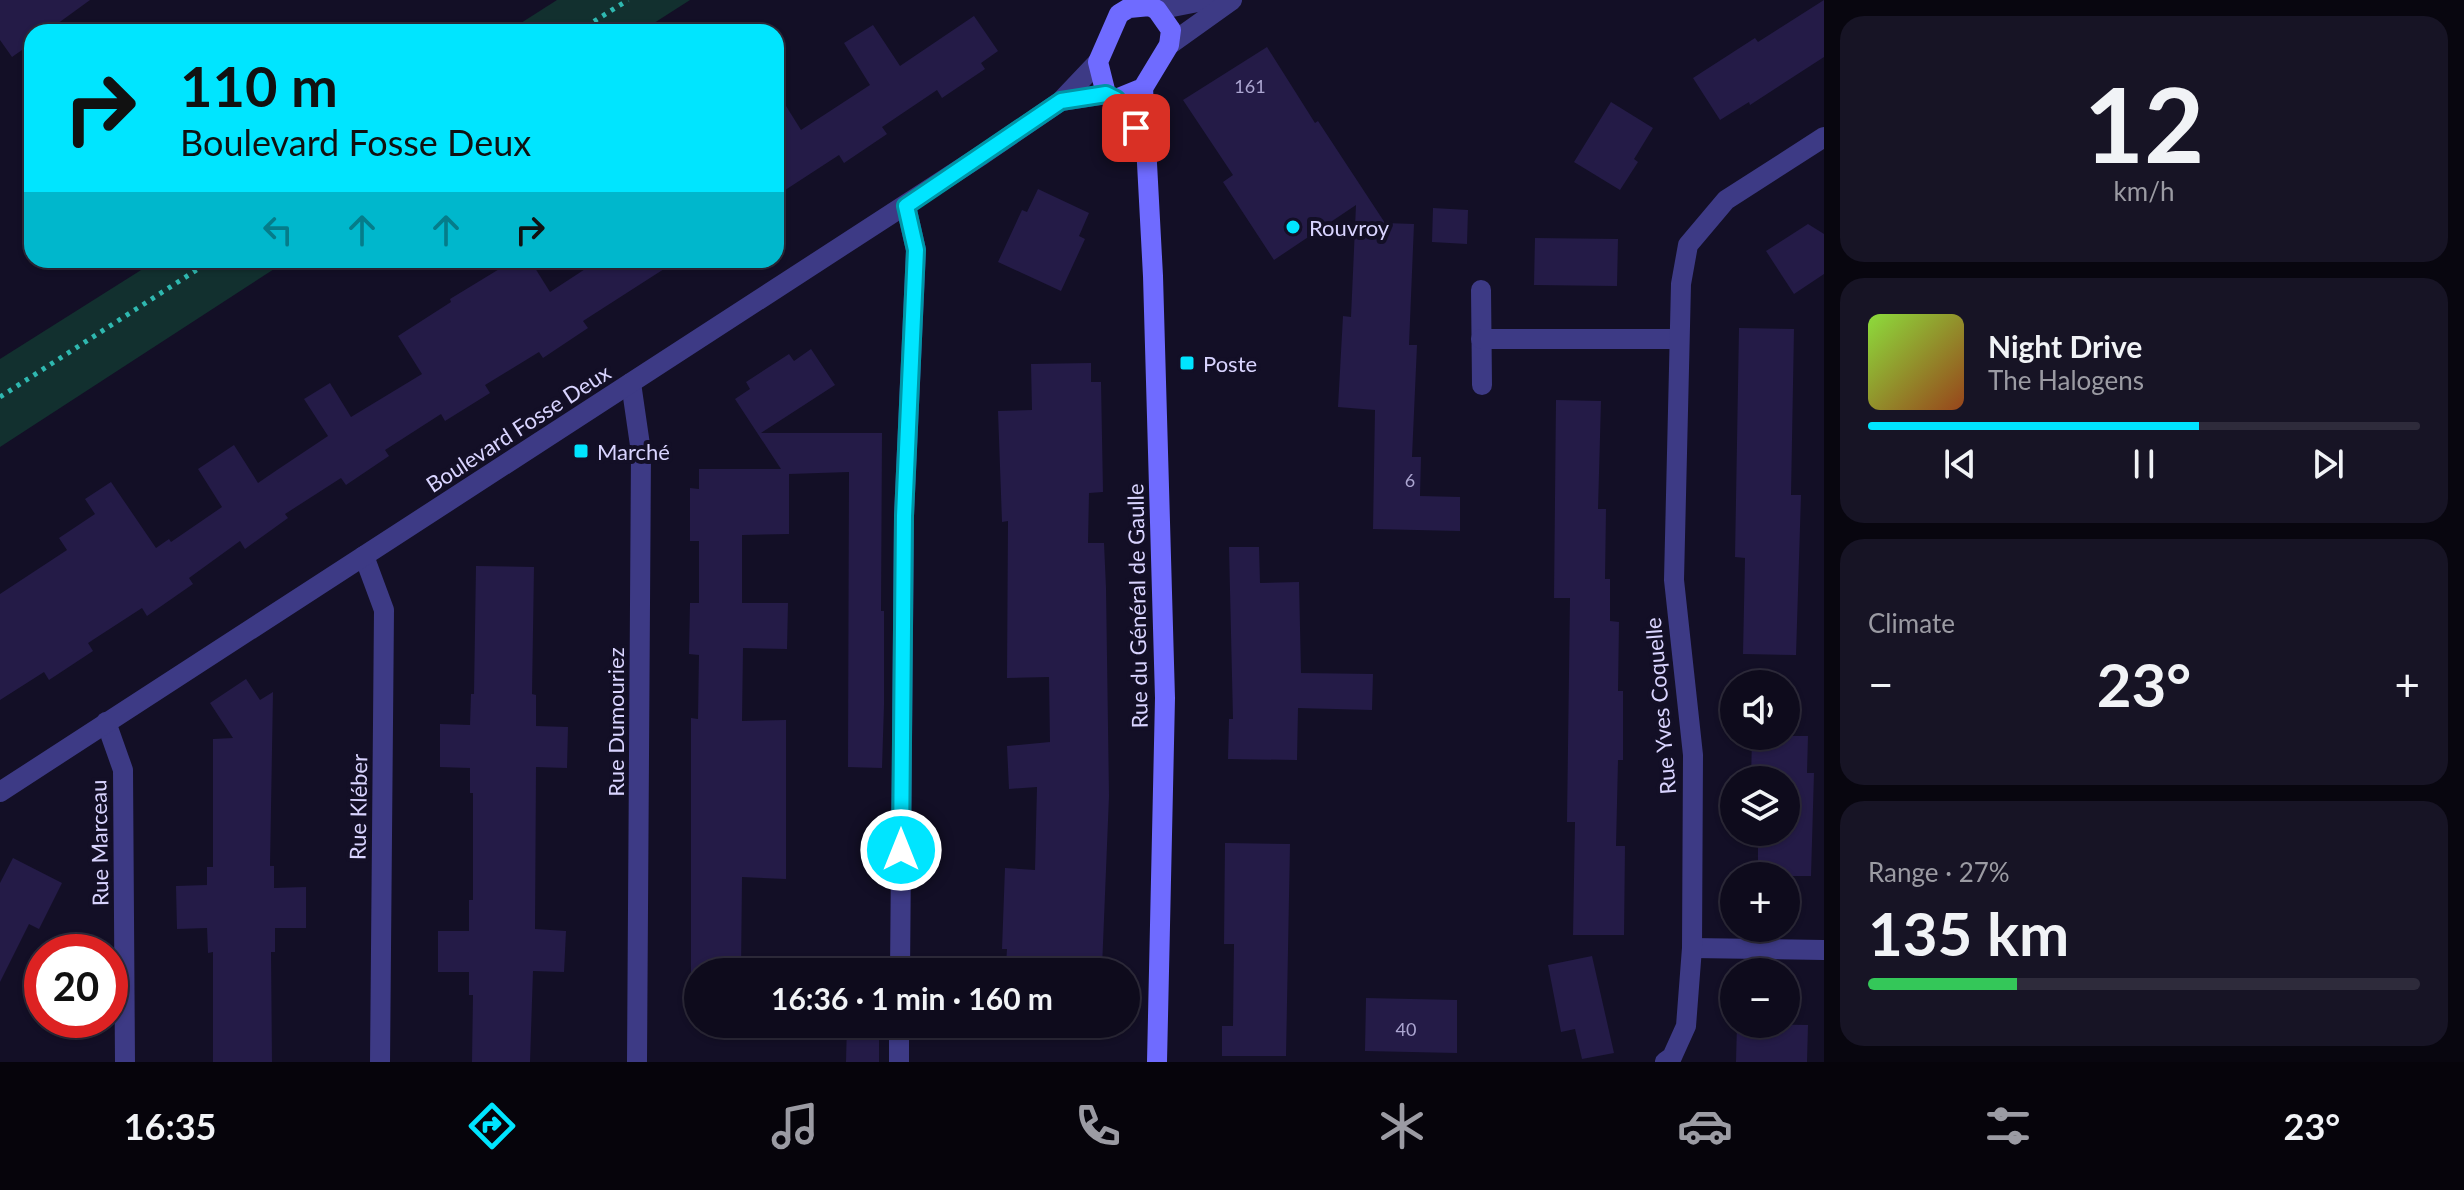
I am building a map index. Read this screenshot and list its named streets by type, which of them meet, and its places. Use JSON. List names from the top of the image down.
{
  "streets": {
    "street": [
      "Boulevard Fosse Deux",
      "Rue du Général de Gaulle",
      "Rue Yves Coquelle",
      "Rue Dumouriez",
      "Rue Kléber",
      "Rue Marceau"
    ]
  },
  "crossings": [
    ["Boulevard Fosse Deux", "Rue du Général de Gaulle"],
    ["Boulevard Fosse Deux", "Rue Dumouriez"],
    ["Boulevard Fosse Deux", "Rue Kléber"],
    ["Boulevard Fosse Deux", "Rue Marceau"]
  ],
  "places": {
    "other": ["Rouvroy"],
    "transit": ["Poste", "Marché"]
  },
  "house_numbers": ["161", "6", "40"],
  "page": {
    "tile": [
      ["12", "km/h"],
      "Climate",
      ["Range · 27%", "135 km"]
    ],
    "turn": ["110 m", "Boulevard Fosse Deux"],
    "song": ["Night Drive", "The Halogens"],
    "heat": ["−", "23°", "+"],
    "map_buttons": ["+", "−"],
    "limit": "20",
    "trip": "16:36 · 1 min · 160 m",
    "tabs": ["16:35", "23°"]
  }
}
